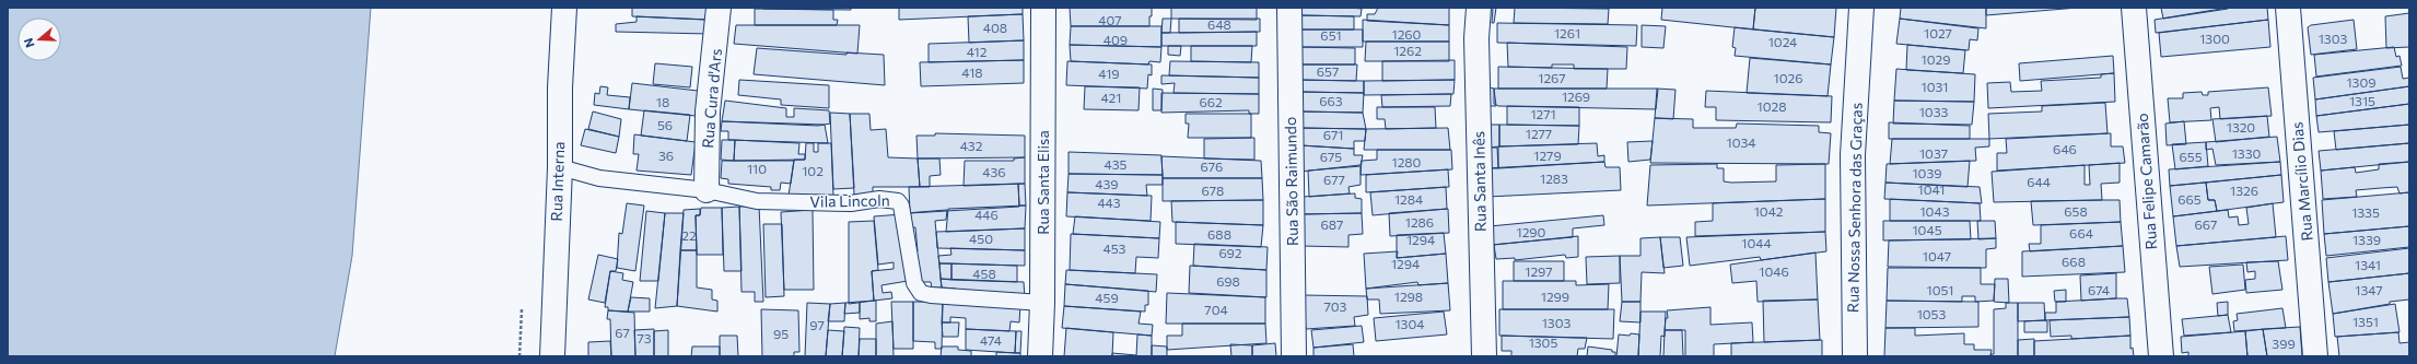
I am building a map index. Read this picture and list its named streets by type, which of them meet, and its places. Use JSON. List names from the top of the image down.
{
  "streets": {
    "street": [
      "Rua Cura d'Ars",
      "Rua Interna",
      "Rua São Raimundo",
      "Rua Santa Inês",
      "Rua Felipe Camarão",
      "Rua Marcílio Dias",
      "Rua Santa Elisa",
      "Rua Nossa Senhora das Graças"
    ],
    "lane": ["Vila Lincoln"]
  },
  "crossings": [
    ["Rua Cura d'Ars", "Vila Lincoln"],
    ["Rua Interna", "Vila Lincoln"],
    ["Rua Santa Elisa", "Vila Lincoln"]
  ],
  "house_numbers": [
    "407",
    "648",
    "408",
    "1261",
    "1027",
    "1260",
    "651",
    "1300",
    "1303",
    "409",
    "1024",
    "1262",
    "412",
    "1029",
    "657",
    "418",
    "419",
    "1267",
    "1026",
    "1309",
    "1031",
    "1269",
    "421",
    "663",
    "1315",
    "18",
    "662",
    "1028",
    "1033",
    "1271",
    "56",
    "1320",
    "1277",
    "671",
    "1034",
    "432",
    "646",
    "1037",
    "1330",
    "36",
    "1279",
    "675",
    "655",
    "1280",
    "435",
    "676",
    "110",
    "102",
    "436",
    "1039",
    "1283",
    "677",
    "644",
    "439",
    "1041",
    "678",
    "1326",
    "1284",
    "665",
    "443",
    "1042",
    "1043",
    "658",
    "1335",
    "446",
    "1286",
    "687",
    "667",
    "1045",
    "1290",
    "664",
    "688",
    "22",
    "450",
    "1294",
    "1339",
    "1044",
    "453",
    "692",
    "1047",
    "668",
    "1294",
    "1341",
    "1297",
    "1046",
    "458",
    "698",
    "1051",
    "674",
    "1347",
    "1298",
    "1299",
    "459",
    "703",
    "704",
    "1053",
    "1351",
    "1303",
    "1304",
    "97",
    "67",
    "95",
    "73",
    "474",
    "1305",
    "399"
  ],
  "north": "left"
}
